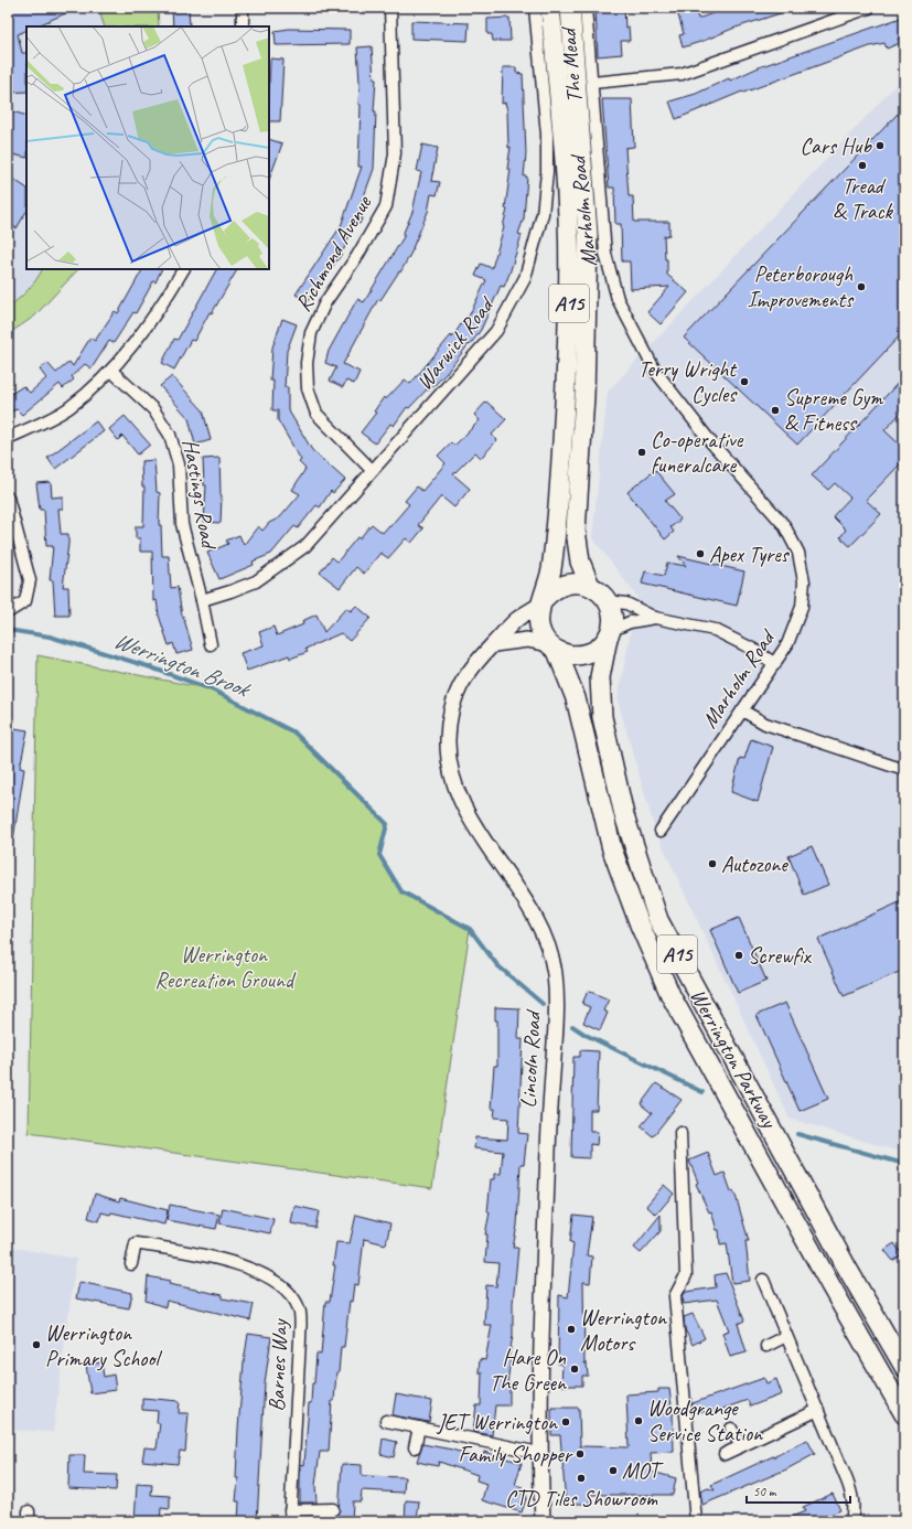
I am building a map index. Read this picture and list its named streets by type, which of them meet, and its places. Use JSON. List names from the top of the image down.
{
  "streets": {
    "highway": ["A15", "Werrington Parkway"],
    "street": [
      "The Mead",
      "Marholm Road",
      "Richmond Avenue",
      "Warwick Road",
      "Hastings Road",
      "Lincoln Road",
      "Barnes Way"
    ]
  },
  "crossings": [
    ["The Mead", "Marholm Road"],
    ["Richmond Avenue", "Warwick Road"],
    ["A15", "Werrington Parkway"],
    ["A15", "Lincoln Road"],
    ["Warwick Road", "Hastings Road"],
    ["Werrington Parkway", "Lincoln Road"]
  ],
  "water": ["Werrington Brook"],
  "parks": ["Werrington Recreation Ground"],
  "places": [
    "Cars Hub",
    "Tread & Track",
    "Peterborough Improvements",
    "Terry Wright Cycles",
    "Supreme Gym & Fitness",
    "Co-operative funeralcare",
    "Apex Tyres",
    "Autozone",
    "Screwfix",
    "Werrington Motors",
    "Werrington Primary School",
    "Hare On The Green",
    "Woodgrange Service Station",
    "JET Werrington",
    "Family Shopper",
    "MOT",
    "CTD Tiles Showroom"
  ],
  "scale_bar": "50 m"
}
